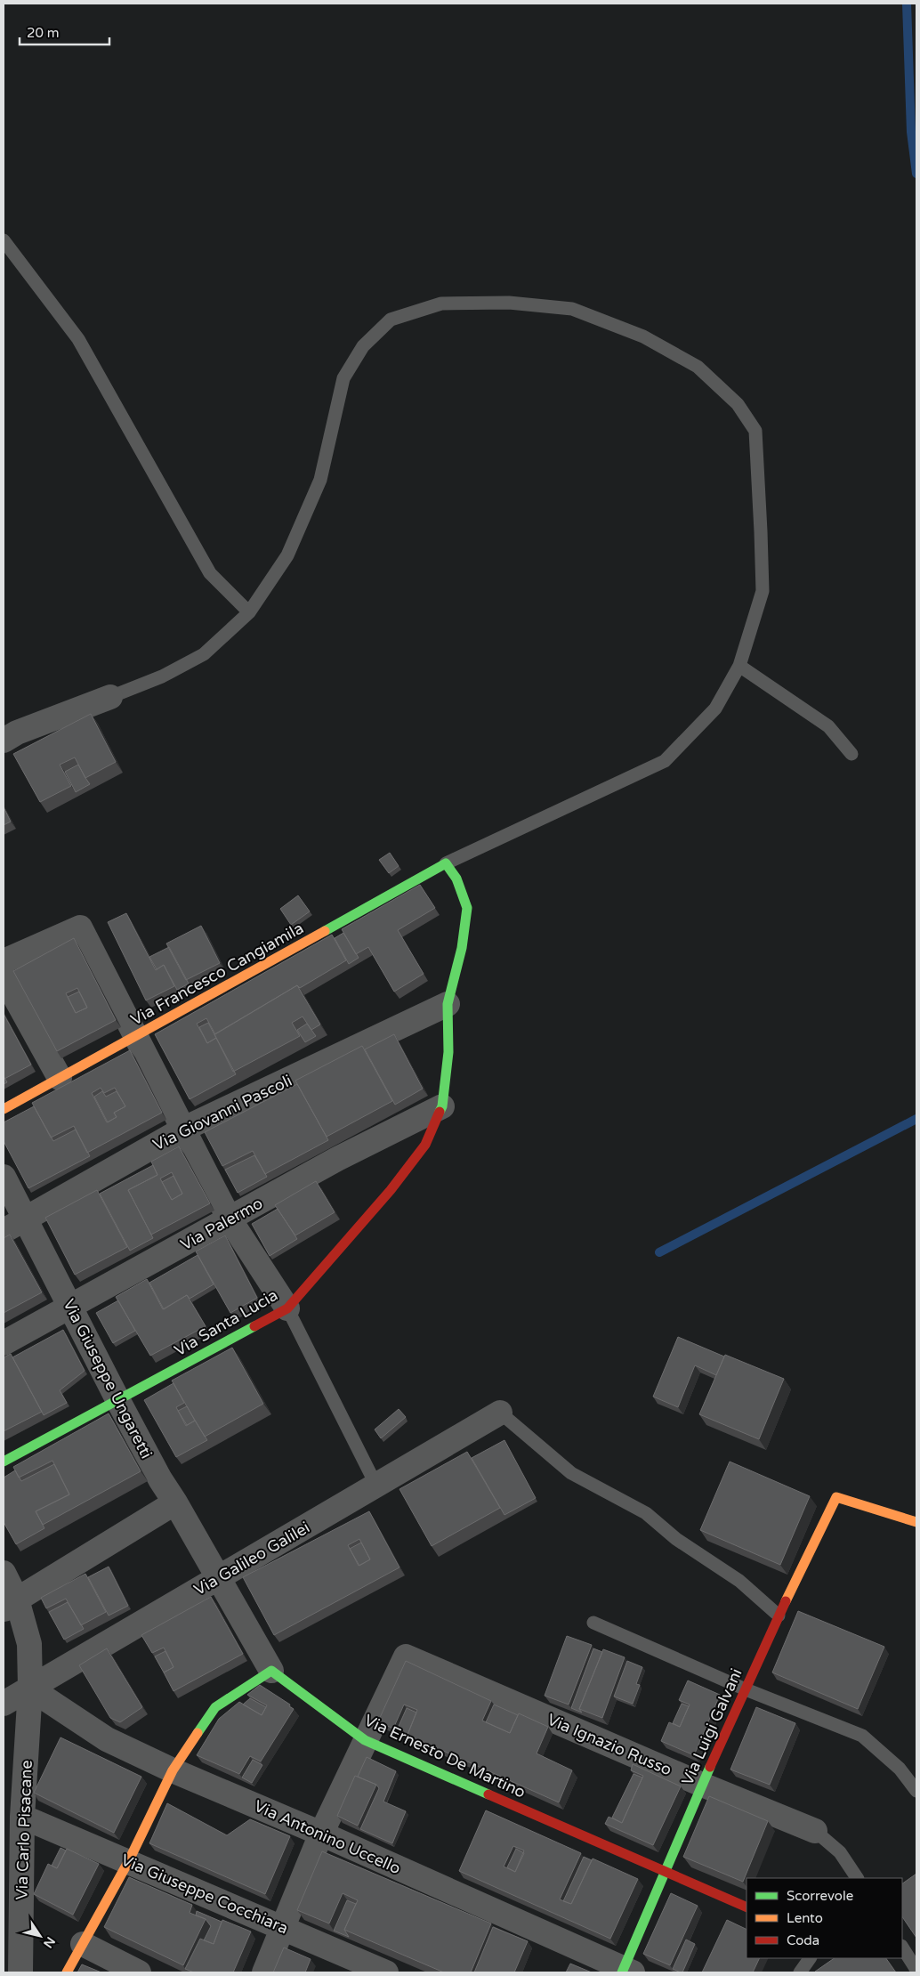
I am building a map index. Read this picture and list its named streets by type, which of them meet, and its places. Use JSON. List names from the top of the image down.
{
  "streets": {
    "street": [
      "Via Francesco Cangiamila",
      "Via Giovanni Pascoli",
      "Via Palermo",
      "Via Santa Lucia",
      "Via Giuseppe Ungaretti",
      "Via Galileo Galilei",
      "Via Luigi Galvani",
      "Via Ignazio Russo",
      "Via Ernesto De Martino",
      "Via Carlo Pisacane",
      "Via Antonino Uccello",
      "Via Giuseppe Cocchiara"
    ]
  },
  "crossings": [
    ["Via Francesco Cangiamila", "Via Santa Lucia"],
    ["Via Giovanni Pascoli", "Via Santa Lucia"],
    ["Via Giovanni Pascoli", "Via Giuseppe Ungaretti"],
    ["Via Palermo", "Via Santa Lucia"],
    ["Via Palermo", "Via Giuseppe Ungaretti"],
    ["Via Santa Lucia", "Via Giuseppe Ungaretti"],
    ["Via Giuseppe Ungaretti", "Via Galileo Galilei"],
    ["Via Giuseppe Ungaretti", "Via Ernesto De Martino"],
    ["Via Galileo Galilei", "Via Carlo Pisacane"],
    ["Via Galileo Galilei", "Via Antonino Uccello"],
    ["Via Luigi Galvani", "Via Ignazio Russo"],
    ["Via Luigi Galvani", "Via Ernesto De Martino"],
    ["Via Luigi Galvani", "Via Antonino Uccello"],
    ["Via Ignazio Russo", "Via Ernesto De Martino"],
    ["Via Carlo Pisacane", "Via Antonino Uccello"],
    ["Via Carlo Pisacane", "Via Giuseppe Cocchiara"]
  ],
  "legend": ["Scorrevole", "Lento", "Coda"],
  "scale_bar": "20 m",
  "north": "bottom right"
}
